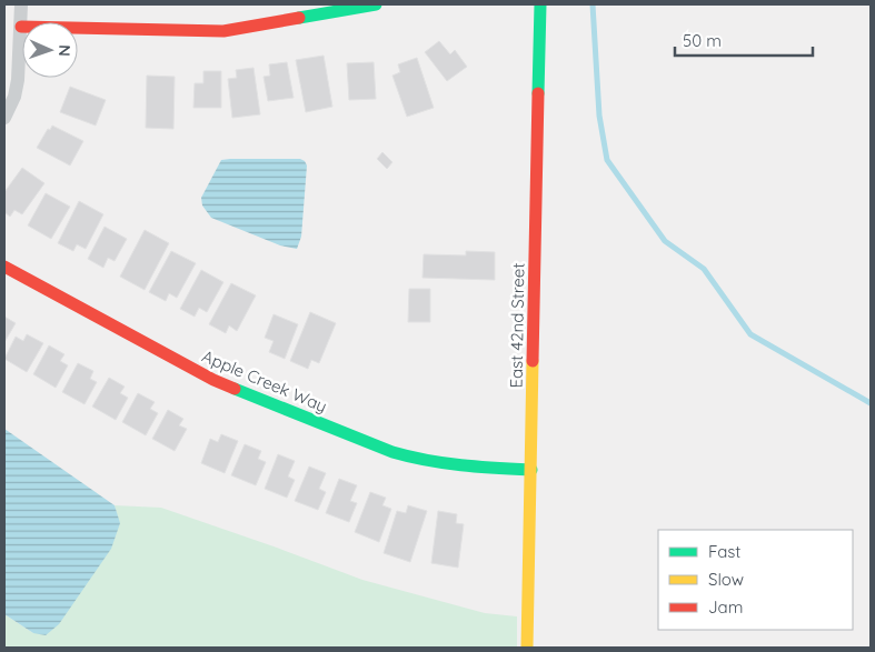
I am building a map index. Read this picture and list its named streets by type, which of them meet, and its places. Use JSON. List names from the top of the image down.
{
  "streets": {
    "street": ["East 42nd Street", "Apple Creek Way"]
  },
  "crossings": [
    ["East 42nd Street", "Apple Creek Way"]
  ],
  "legend": ["Fast", "Slow", "Jam"],
  "scale_bar": "50 m",
  "north": "right"
}
